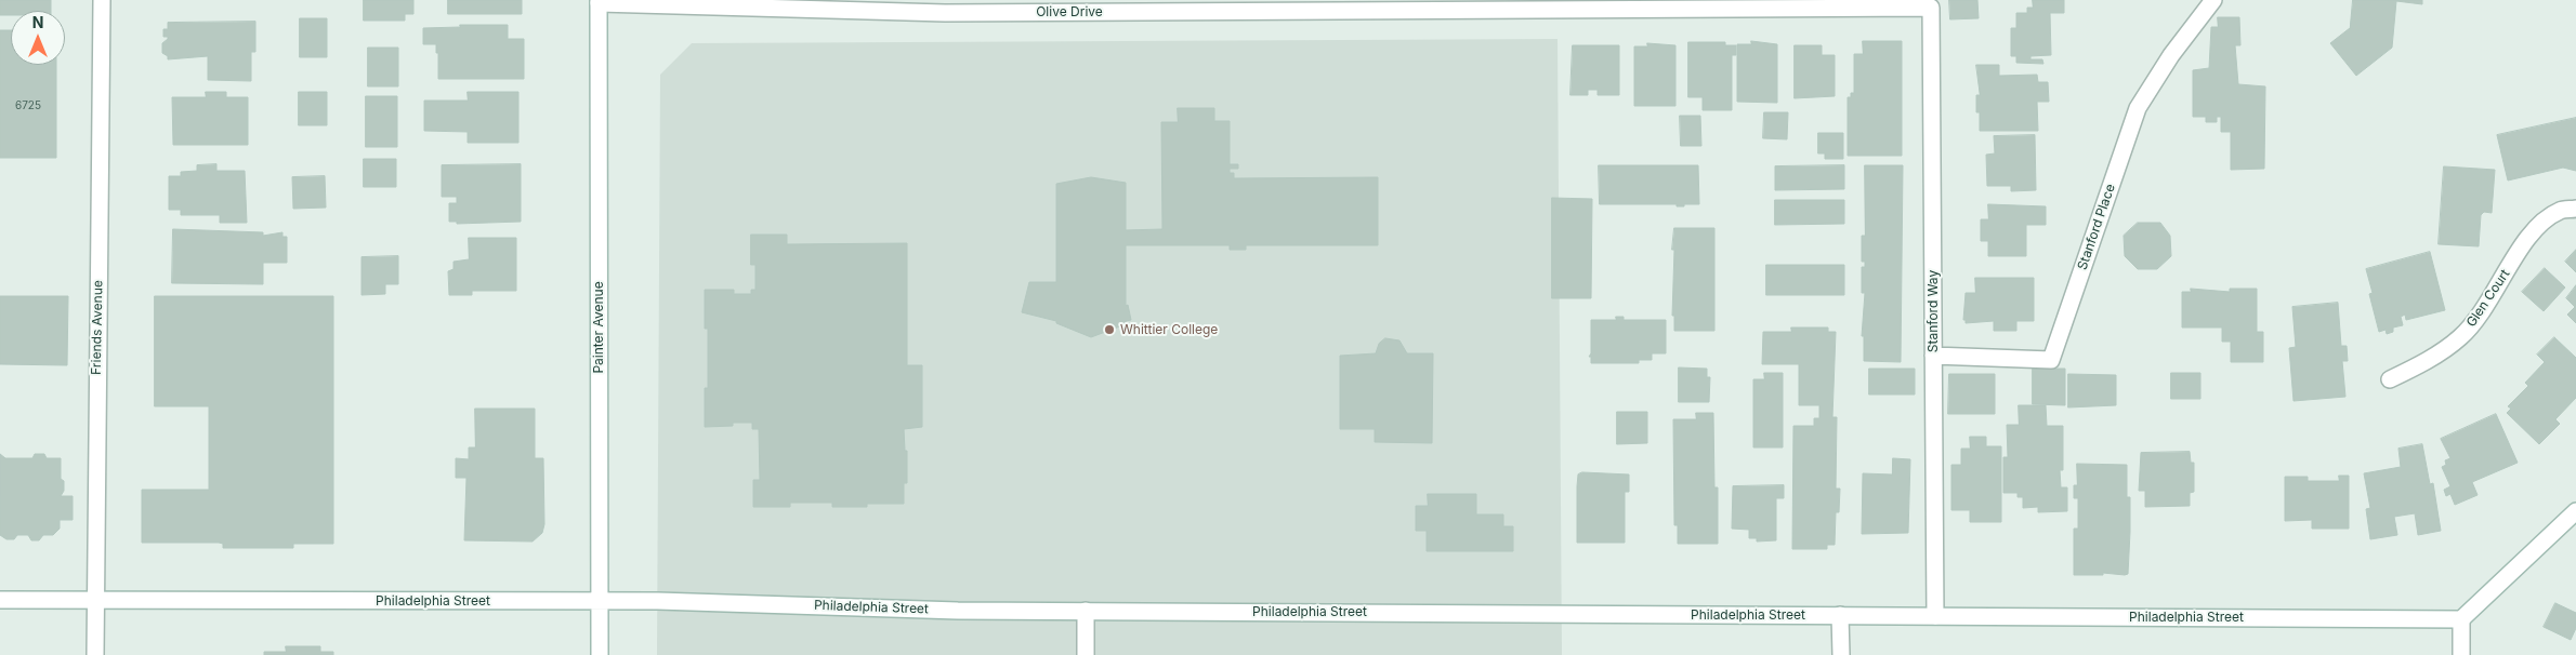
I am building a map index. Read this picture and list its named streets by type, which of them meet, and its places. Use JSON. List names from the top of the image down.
{
  "streets": {
    "street": [
      "Olive Drive",
      "Stanford Place",
      "Glen Court",
      "Stanford Way",
      "Friends Avenue",
      "Painter Avenue",
      "Philadelphia Street"
    ]
  },
  "crossings": [
    ["Olive Drive", "Stanford Way"],
    ["Olive Drive", "Painter Avenue"],
    ["Stanford Place", "Stanford Way"],
    ["Stanford Way", "Philadelphia Street"],
    ["Friends Avenue", "Philadelphia Street"],
    ["Painter Avenue", "Philadelphia Street"]
  ],
  "places": ["Whittier College"],
  "house_numbers": ["6725"],
  "north": "top"
}
